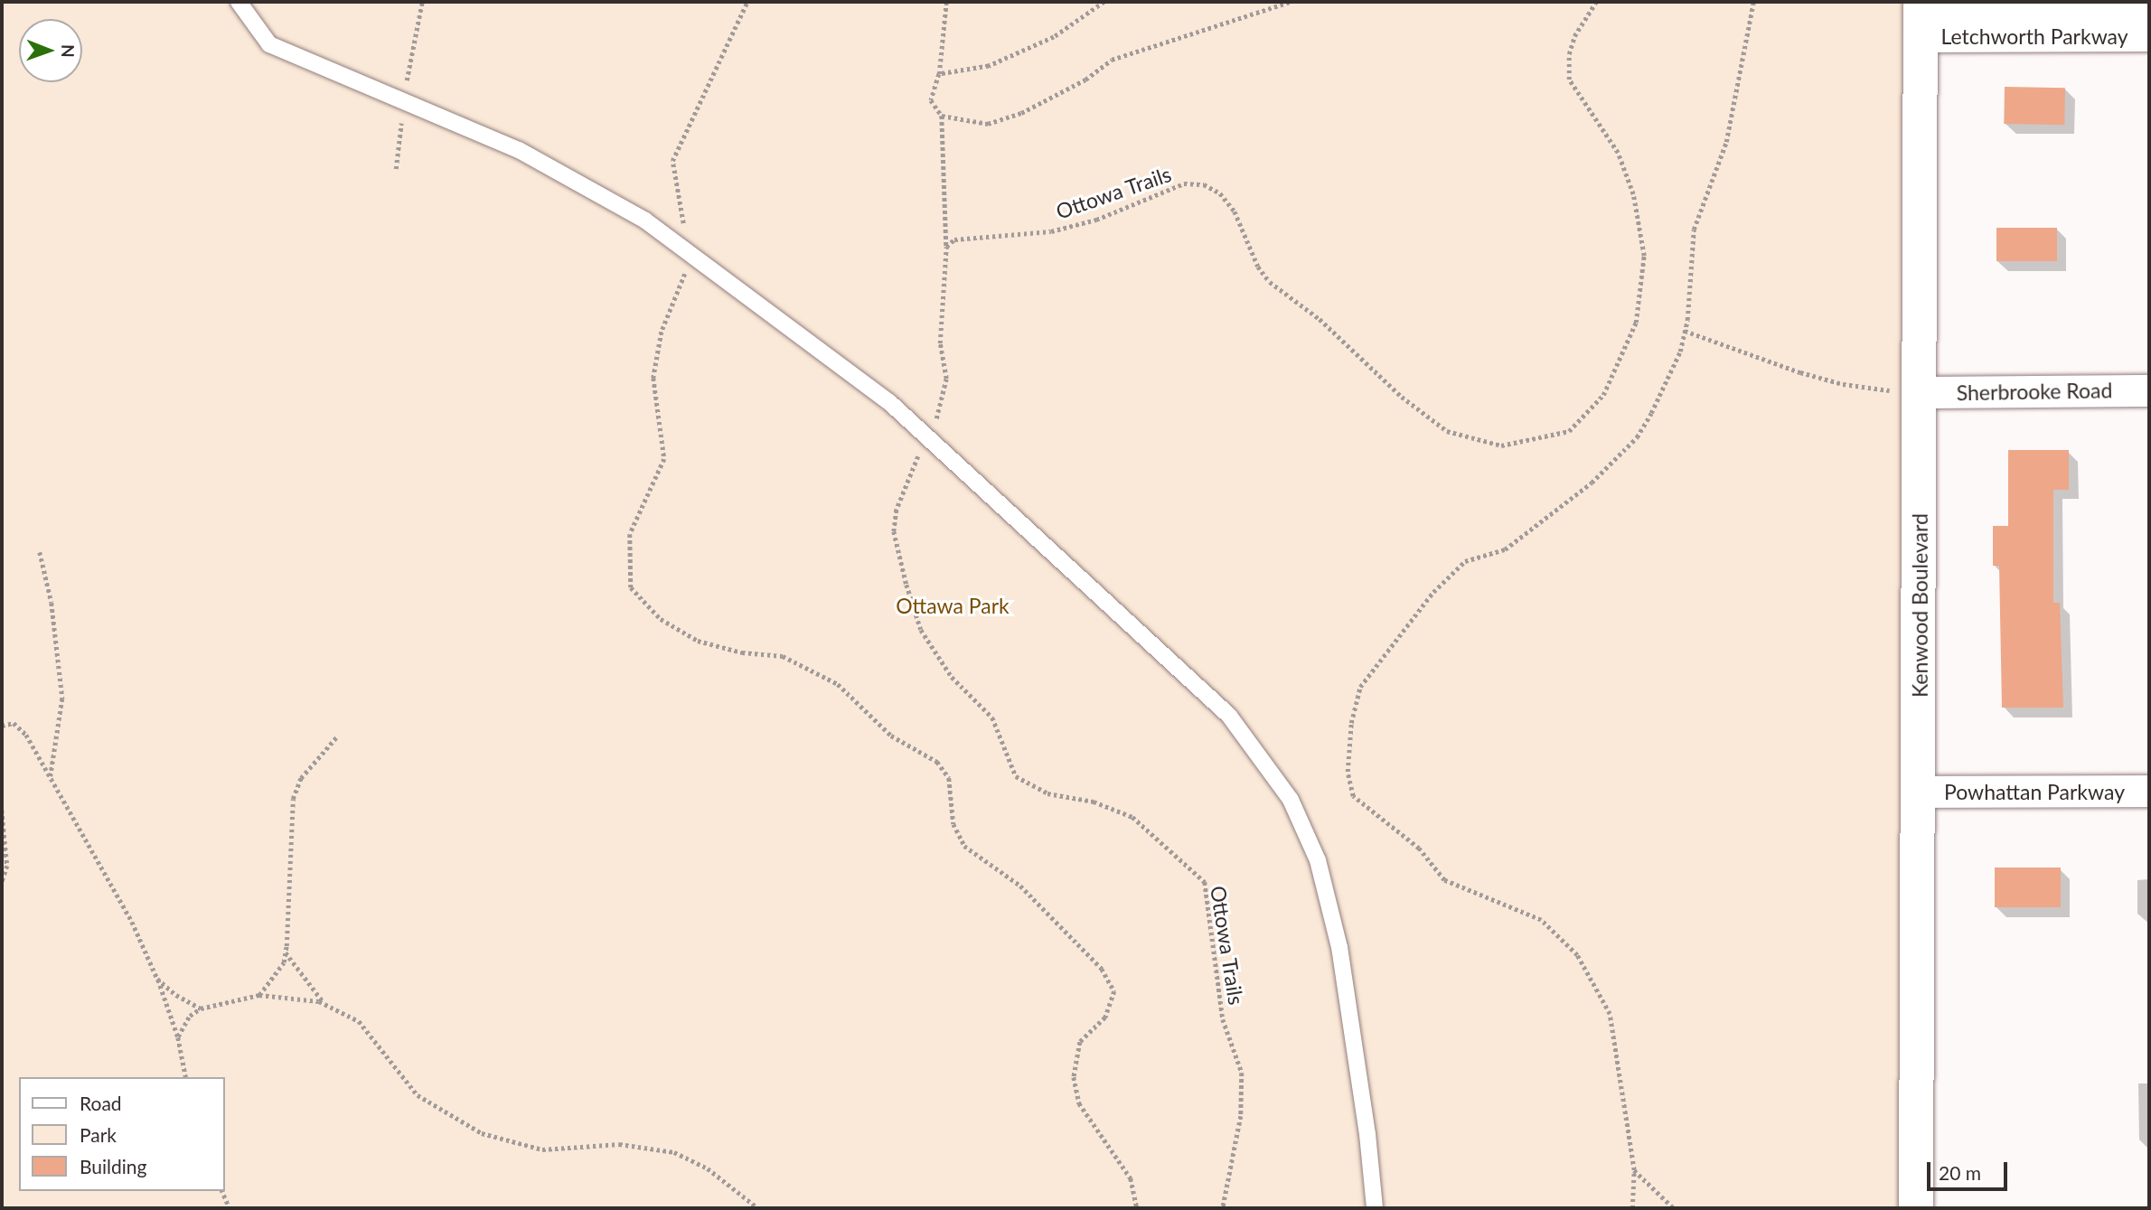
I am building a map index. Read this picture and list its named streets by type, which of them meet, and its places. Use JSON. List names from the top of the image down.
{
  "streets": {
    "street": [
      "Letchworth Parkway",
      "Sherbrooke Road",
      "Kenwood Boulevard",
      "Powhattan Parkway"
    ],
    "path": ["Ottowa Trails"]
  },
  "crossings": [
    ["Letchworth Parkway", "Kenwood Boulevard"],
    ["Sherbrooke Road", "Kenwood Boulevard"],
    ["Kenwood Boulevard", "Powhattan Parkway"]
  ],
  "parks": ["Ottawa Park"],
  "legend": ["Road", "Park", "Building"],
  "scale_bar": "20 m",
  "north": "right"
}
